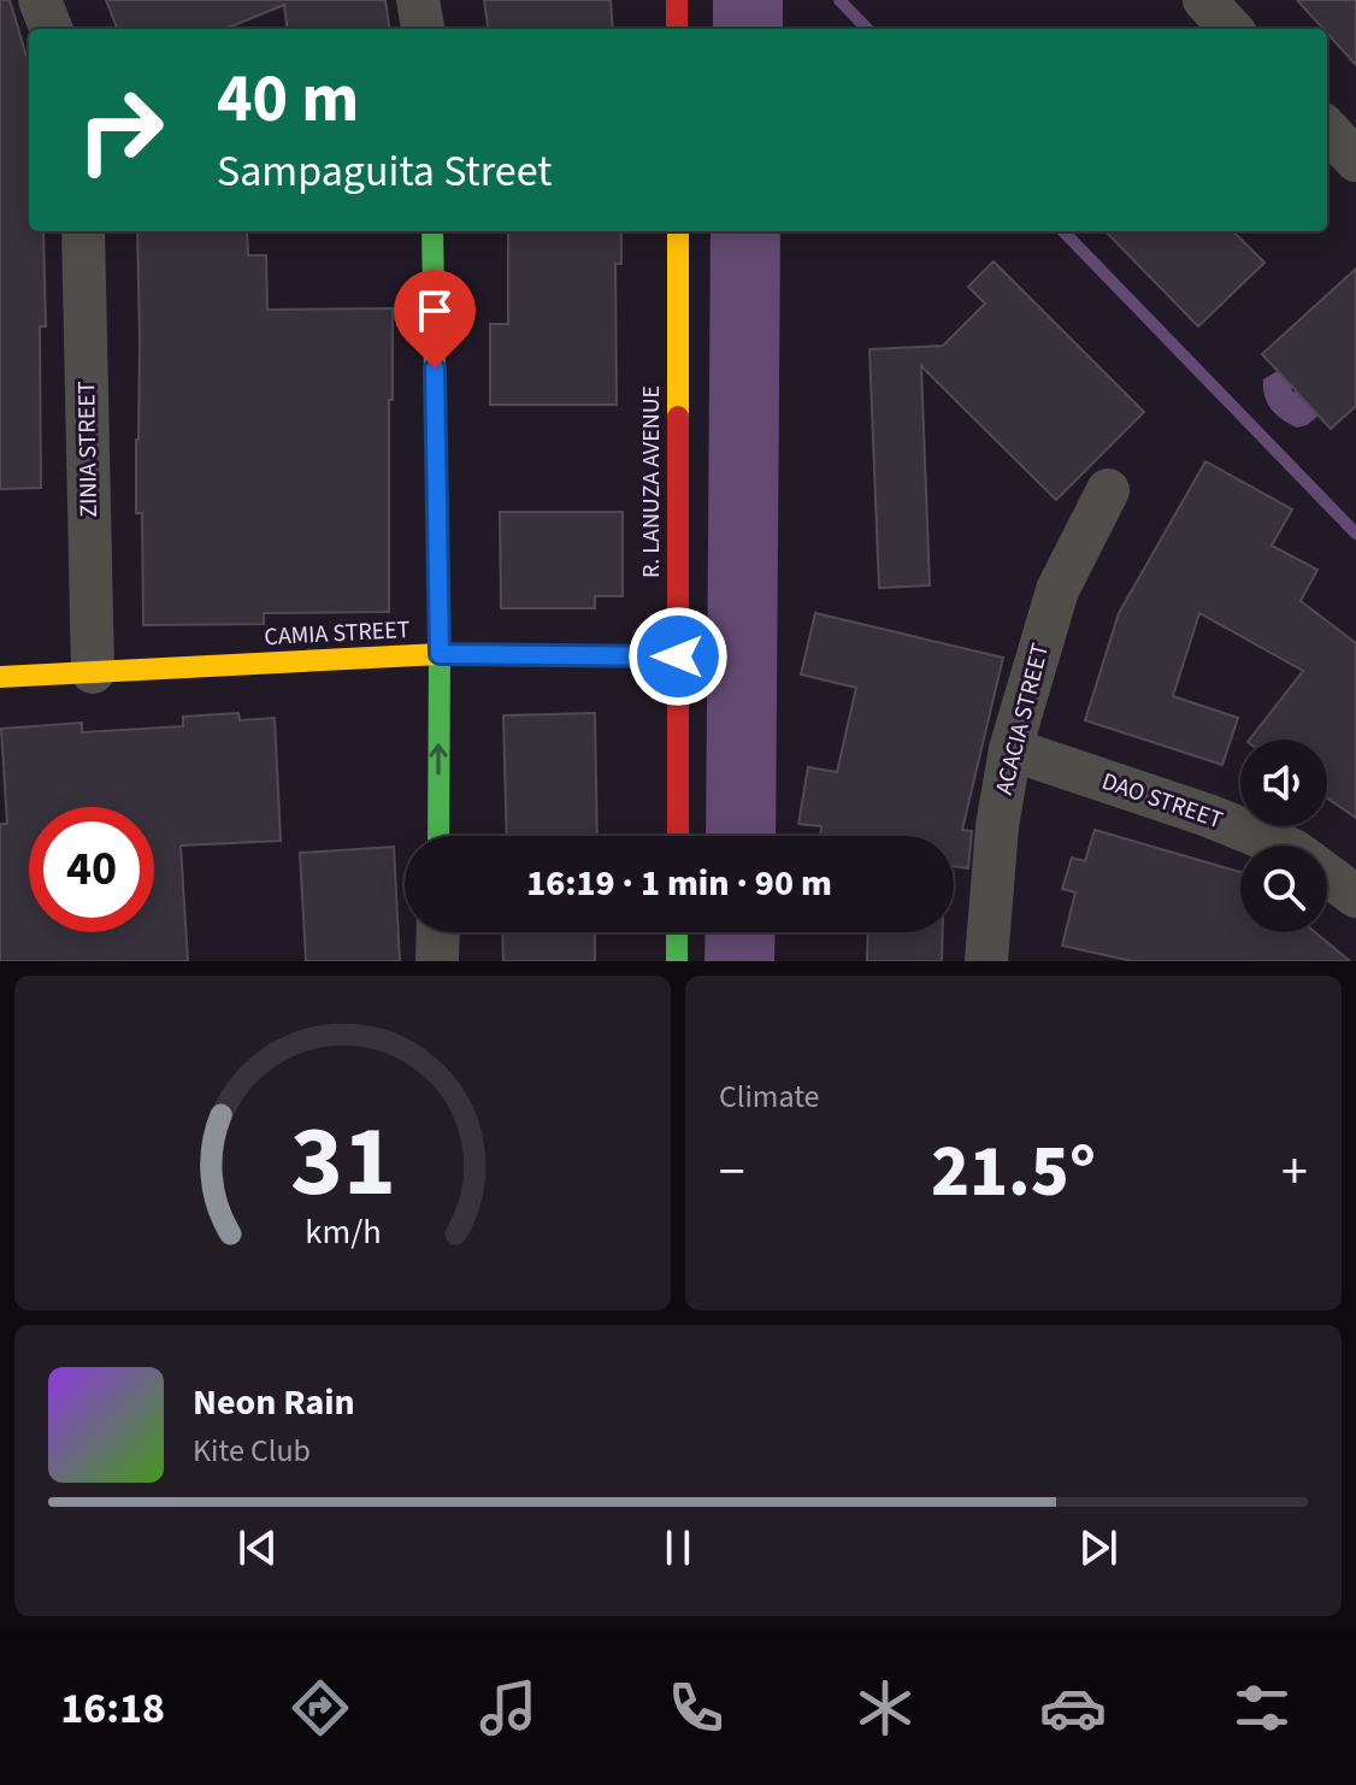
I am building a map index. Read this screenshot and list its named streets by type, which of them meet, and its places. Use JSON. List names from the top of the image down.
{
  "streets": {
    "street": [
      "ZINIA STREET",
      "R. LANUZA AVENUE",
      "CAMIA STREET",
      "ACACIA STREET",
      "DAO STREET"
    ]
  },
  "crossings": [
    ["ZINIA STREET", "CAMIA STREET"],
    ["R. LANUZA AVENUE", "CAMIA STREET"],
    ["ACACIA STREET", "DAO STREET"]
  ],
  "page": {
    "turn": ["40 m", "Sampaguita Street"],
    "limit": "40",
    "trip": "16:19 · 1 min · 90 m",
    "tile": "Climate",
    "heat": ["−", "21.5°", "+"],
    "song": ["Neon Rain", "Kite Club"],
    "tabs": "16:18",
    "gauge": ["31", "km/h"]
  }
}
